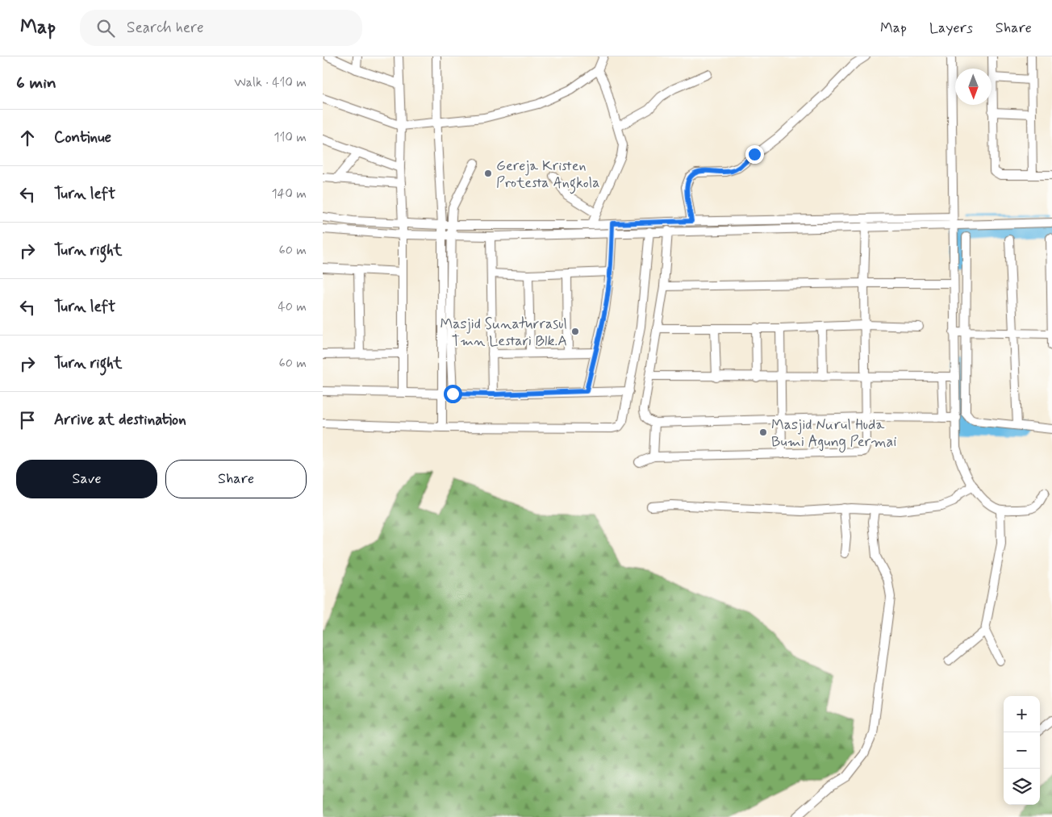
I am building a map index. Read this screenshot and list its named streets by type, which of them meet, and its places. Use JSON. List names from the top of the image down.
{
  "places": ["Gereja Kristen Protesta Angkola", "Masjid Sunaturrasul Tmn Lestari Blk.A", "Masjid Nurul Huda Bumi Agung Permai"],
  "north": "bottom",
  "page": {
    "header": "Map",
    "search": "Search here",
    "nav": ["Map", "Layers", "Share"],
    "heading": ["6 min", "Walk · 410 m"],
    "list": [
      ["Continue", "110 m"],
      ["Turn left", "140 m"],
      ["Turn right", "60 m"],
      ["Turn left", "40 m"],
      ["Turn right", "60 m"],
      "Arrive at destination"
    ],
    "buttons": ["Save", "Share"],
    "map_buttons": ["+", "−"]
  }
}
